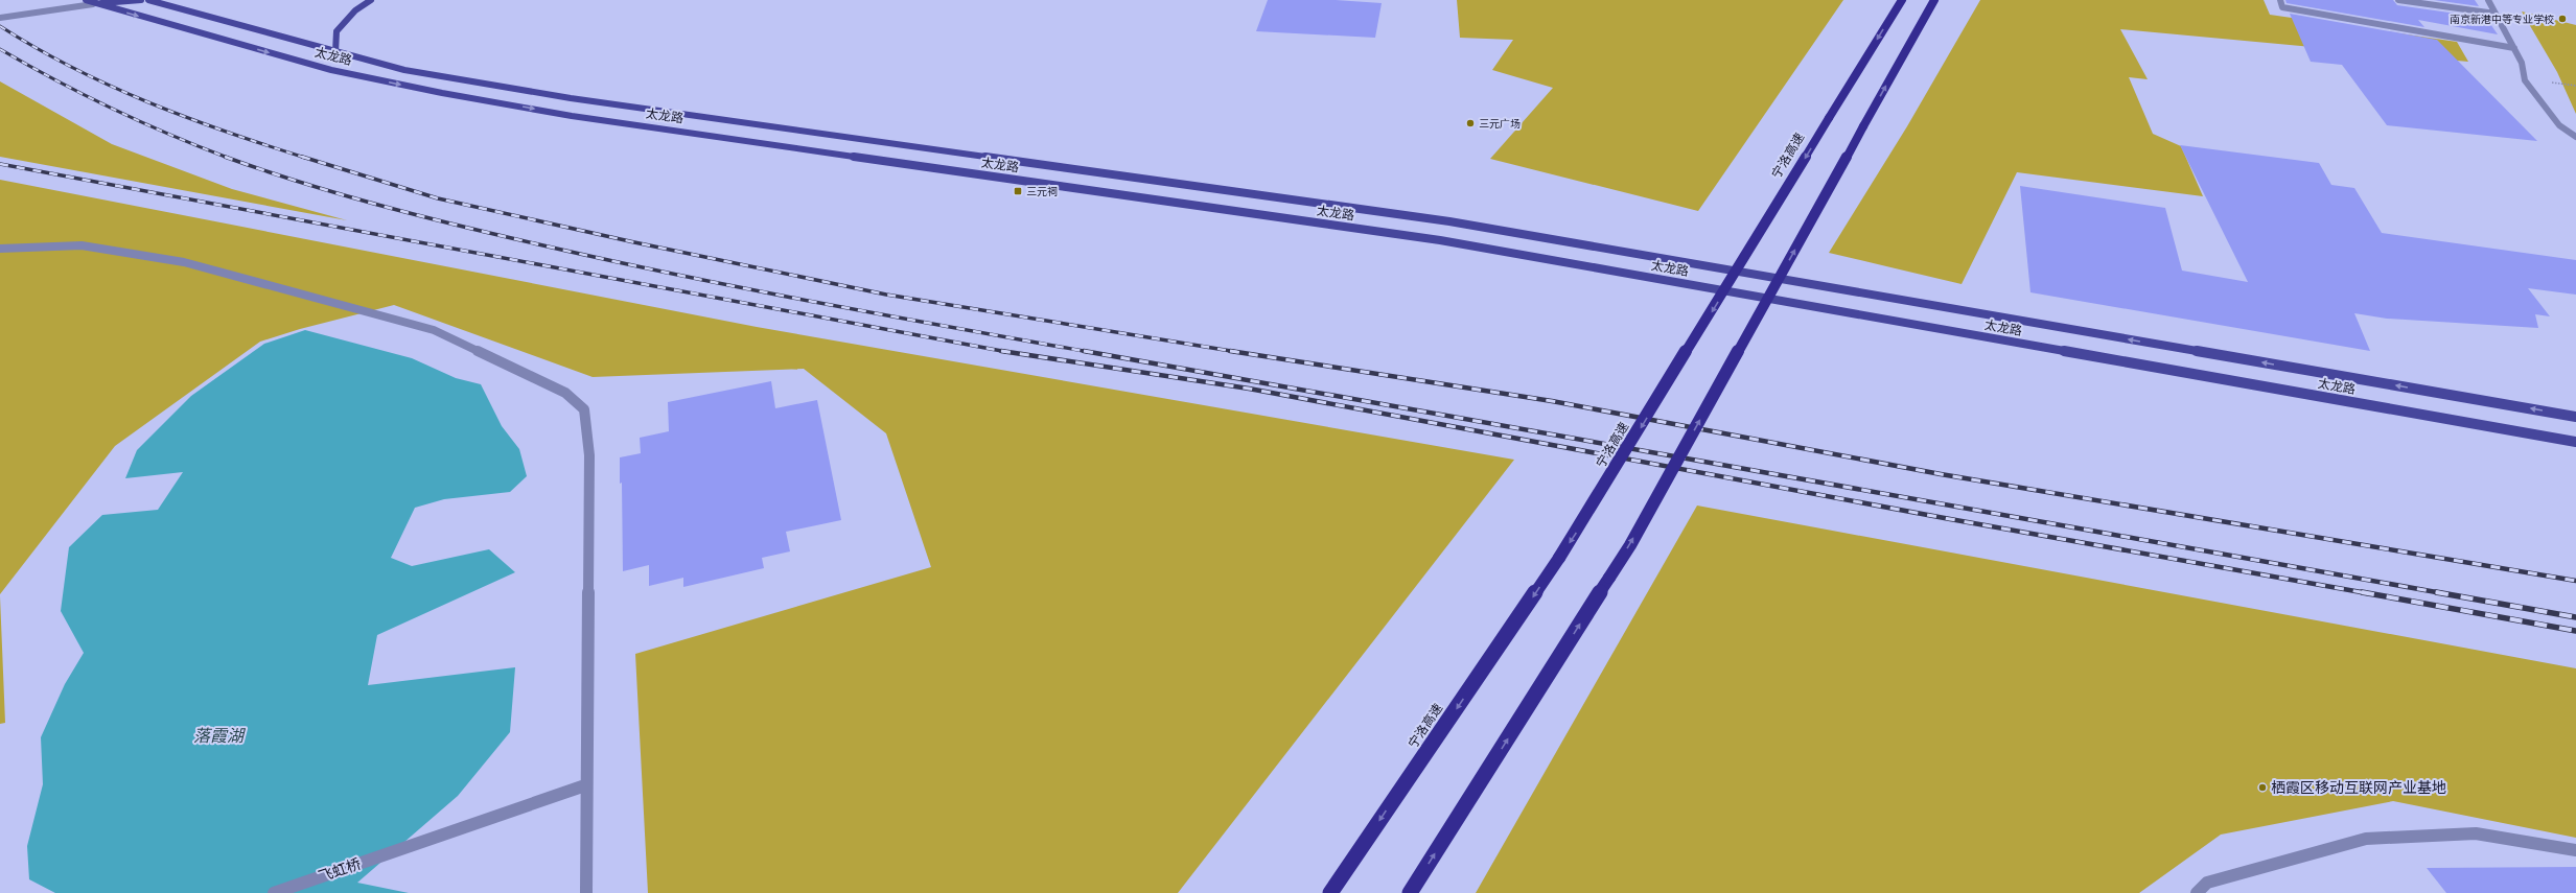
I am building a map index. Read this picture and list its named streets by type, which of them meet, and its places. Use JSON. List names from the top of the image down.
{
  "streets": {
    "highway": ["宁洛高速"],
    "main road": ["太龙路"],
    "street": ["飞虹桥"]
  },
  "water": ["落霞湖"],
  "places": {
    "other": ["南京新港中等专业学校", "三元广场", "栖霞区移动互联网产业基地"],
    "transit": ["三元祠"]
  }
}
